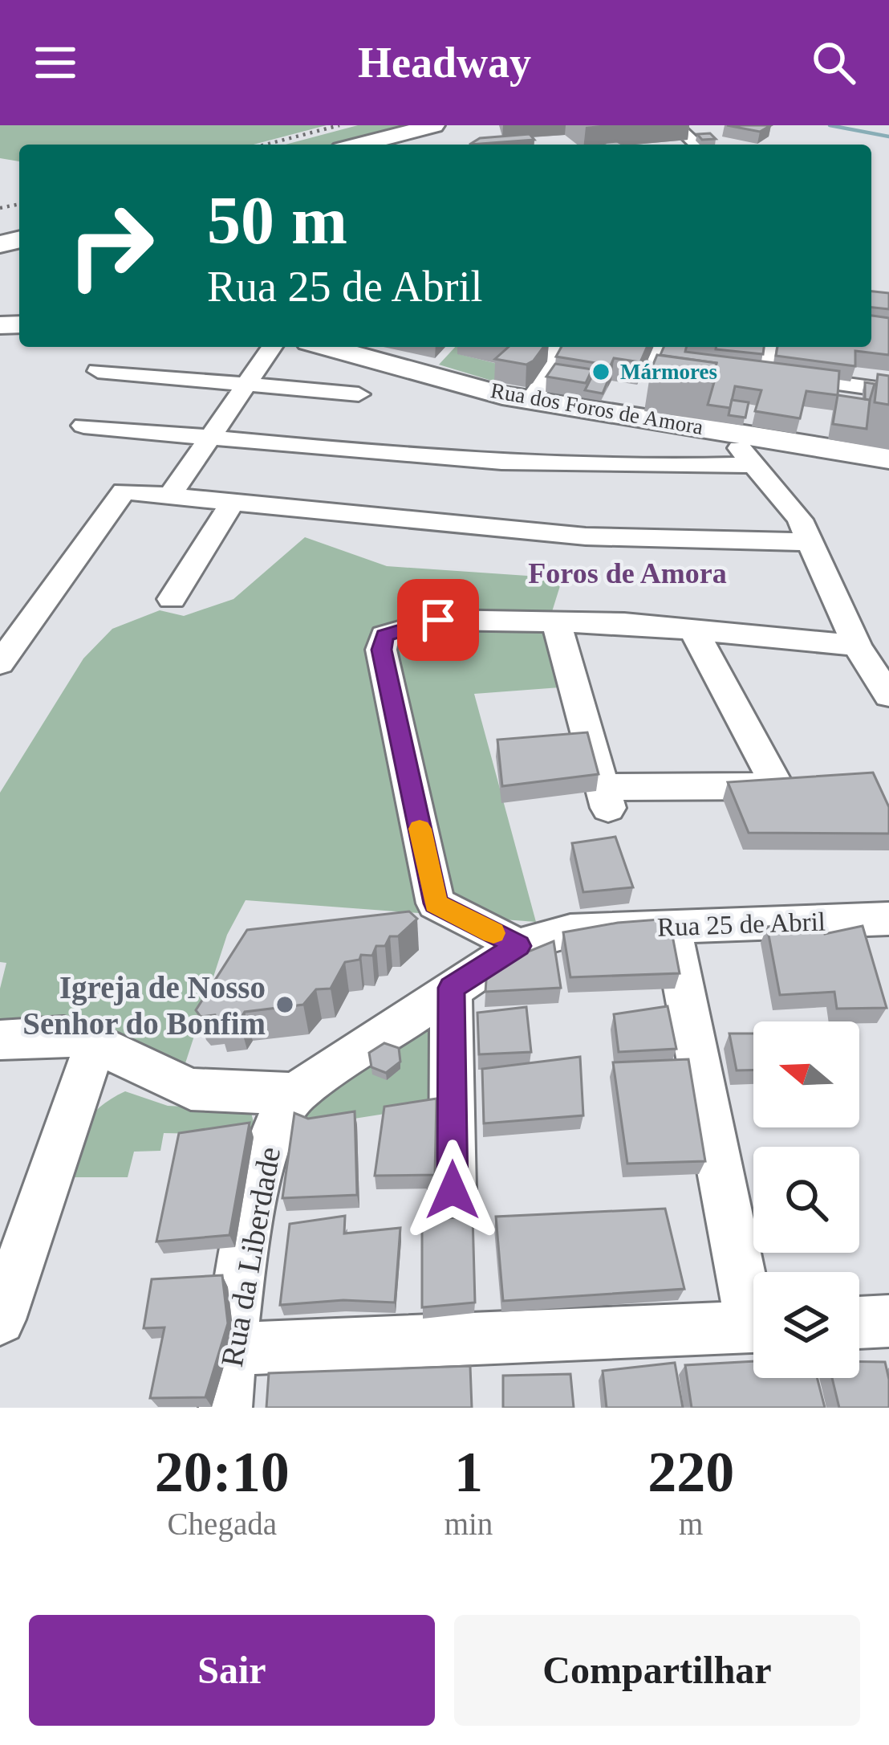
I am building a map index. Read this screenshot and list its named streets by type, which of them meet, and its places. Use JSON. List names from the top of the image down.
{
  "streets": {
    "main road": ["Rua dos Foros de Amora"],
    "street": ["Rua 25 de Abril", "Rua da Liberdade"]
  },
  "crossings": [
    ["Rua 25 de Abril", "Rua da Liberdade"]
  ],
  "districts": ["Foros de Amora"],
  "places": ["Mármores", "Igreja de Nosso Senhor do Bonfim"],
  "north": "left",
  "page": {
    "header": "Headway",
    "turn": ["50 m", "Rua 25 de Abril"],
    "eta": [
      "20:10",
      "Chegada",
      "1",
      "min",
      "220",
      "m"
    ],
    "buttons": ["Sair", "Compartilhar"]
  }
}
